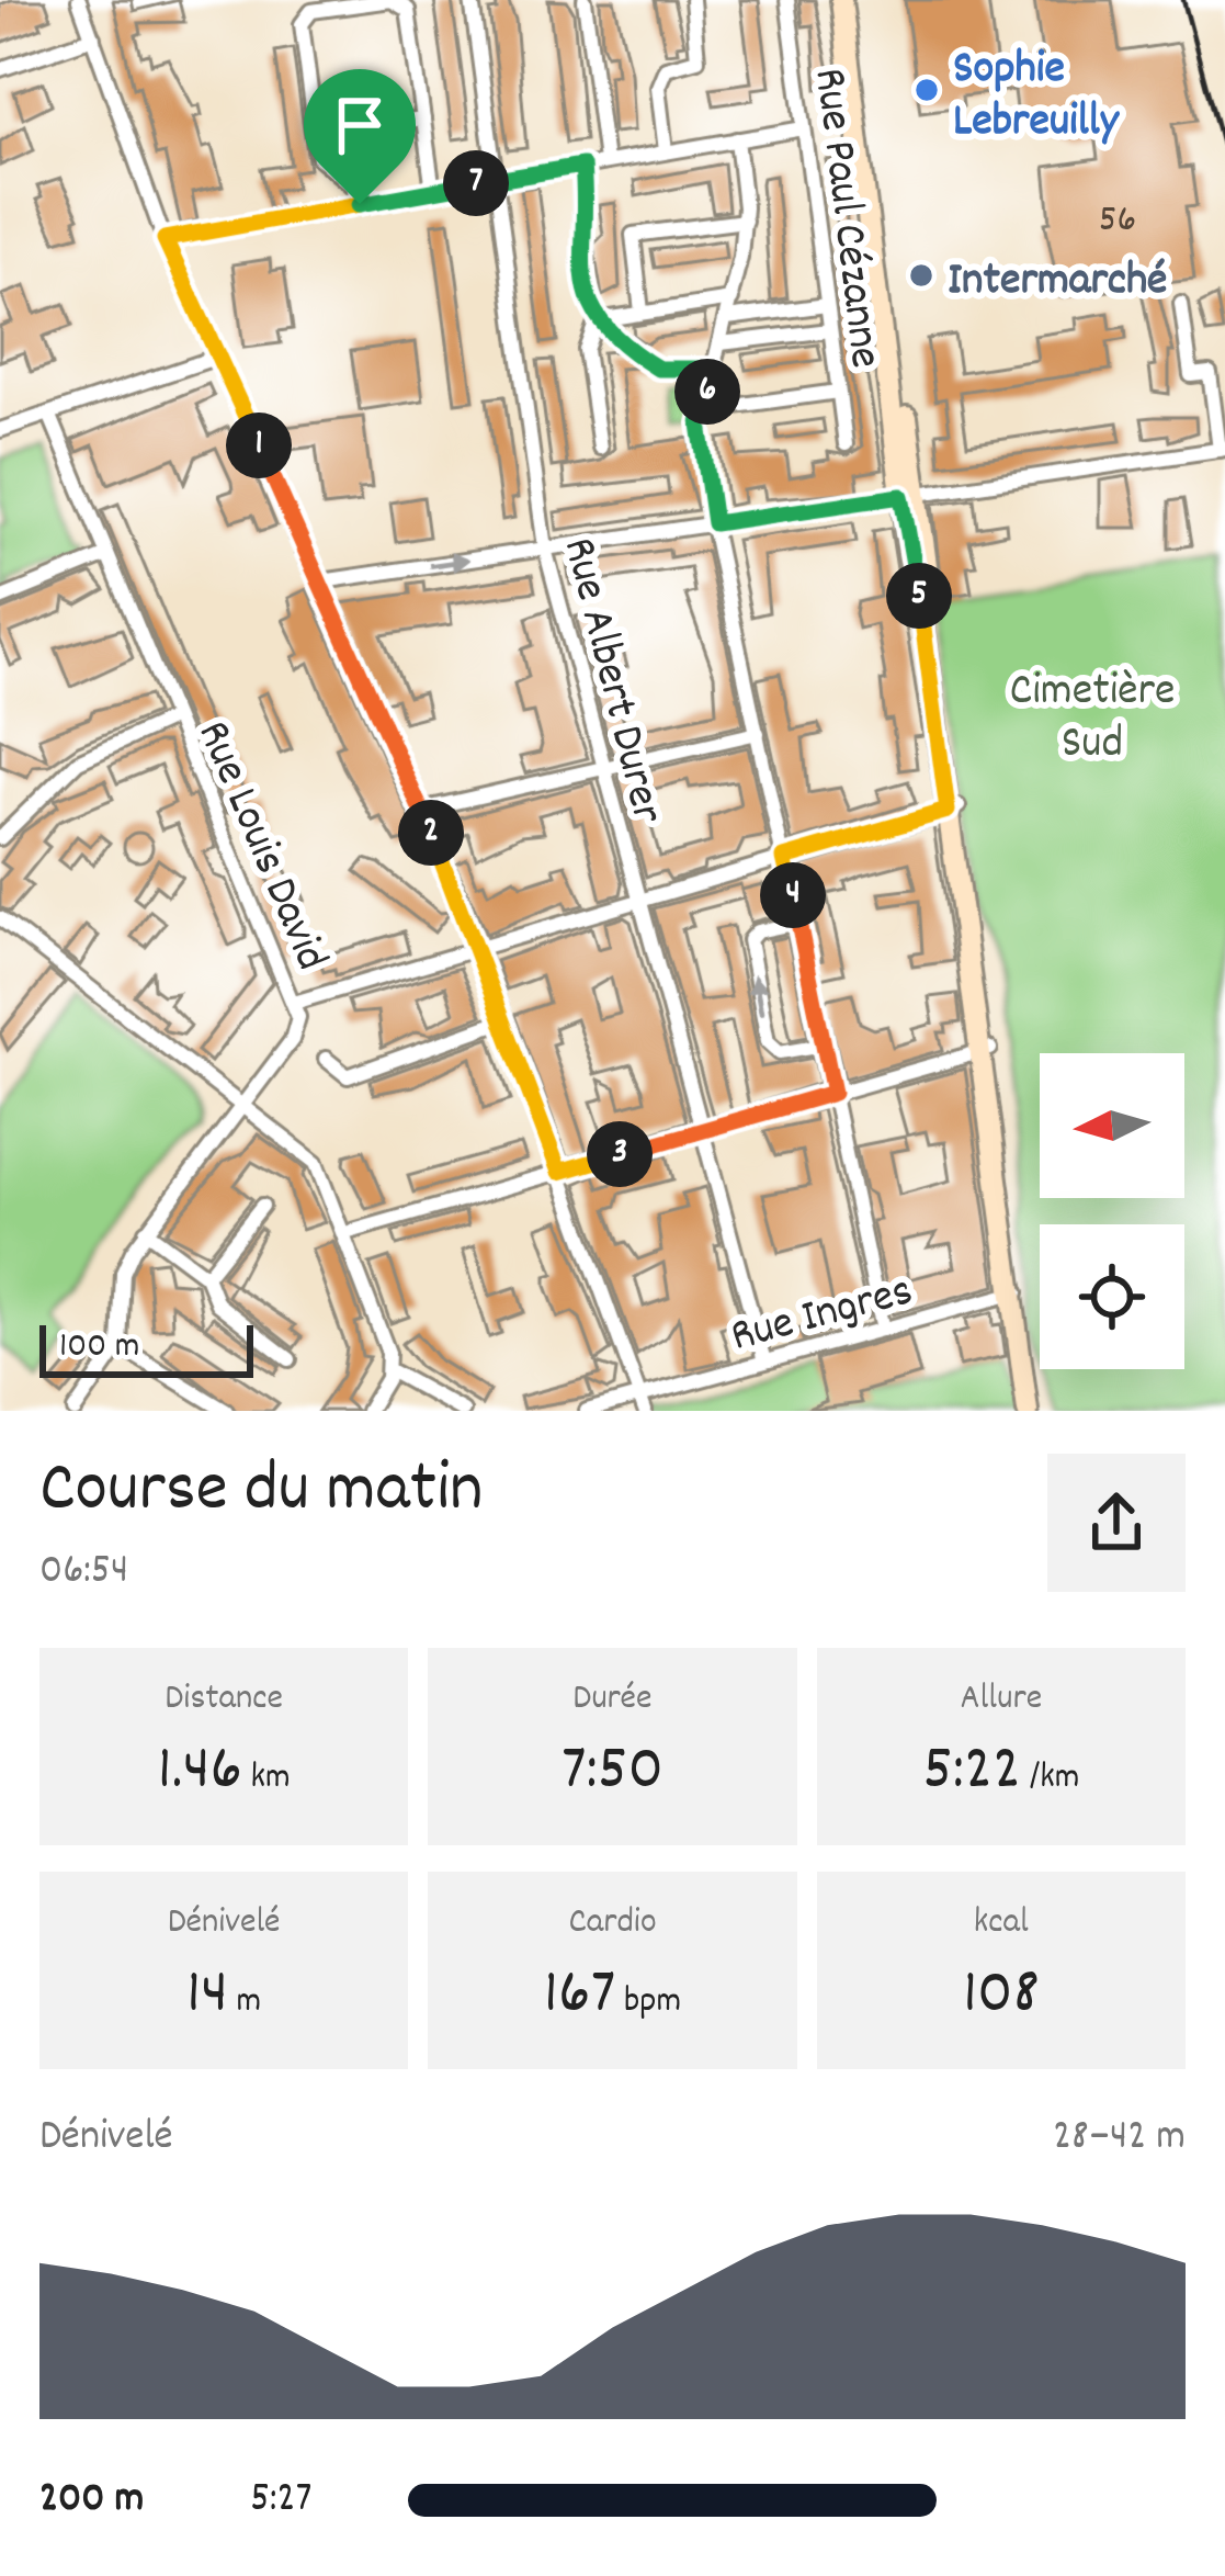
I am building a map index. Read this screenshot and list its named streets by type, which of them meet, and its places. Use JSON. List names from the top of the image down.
{
  "streets": {
    "street": [
      "Rue Paul Cézanne",
      "Rue Albert Durer",
      "Rue Louis David",
      "Rue Ingres"
    ]
  },
  "crossings": [
    ["Rue Albert Durer", "Rue Ingres"]
  ],
  "parks": ["Cimetière Sud"],
  "places": ["Sophie Lebreuilly", "Intermarché"],
  "house_numbers": ["56"],
  "scale_bar": "100 m",
  "north": "left",
  "page": {
    "pins": [
      "7",
      "6",
      "1",
      "5",
      "2",
      "4",
      "3"
    ],
    "scale": "100 m",
    "heading": ["Course du matin", "06:54"],
    "stats": [
      ["Distance", "1.46 km"],
      ["Durée", "7:50"],
      ["Allure", "5:22 /km"],
      ["Dénivelé", "14 m"],
      ["Cardio", "167 bpm"],
      ["kcal", "108"]
    ],
    "chart": ["Dénivelé", "28–42 m"],
    "list": [
      {
        "name": "200 m",
        "note": "5:27"
      }
    ]
  }
}
